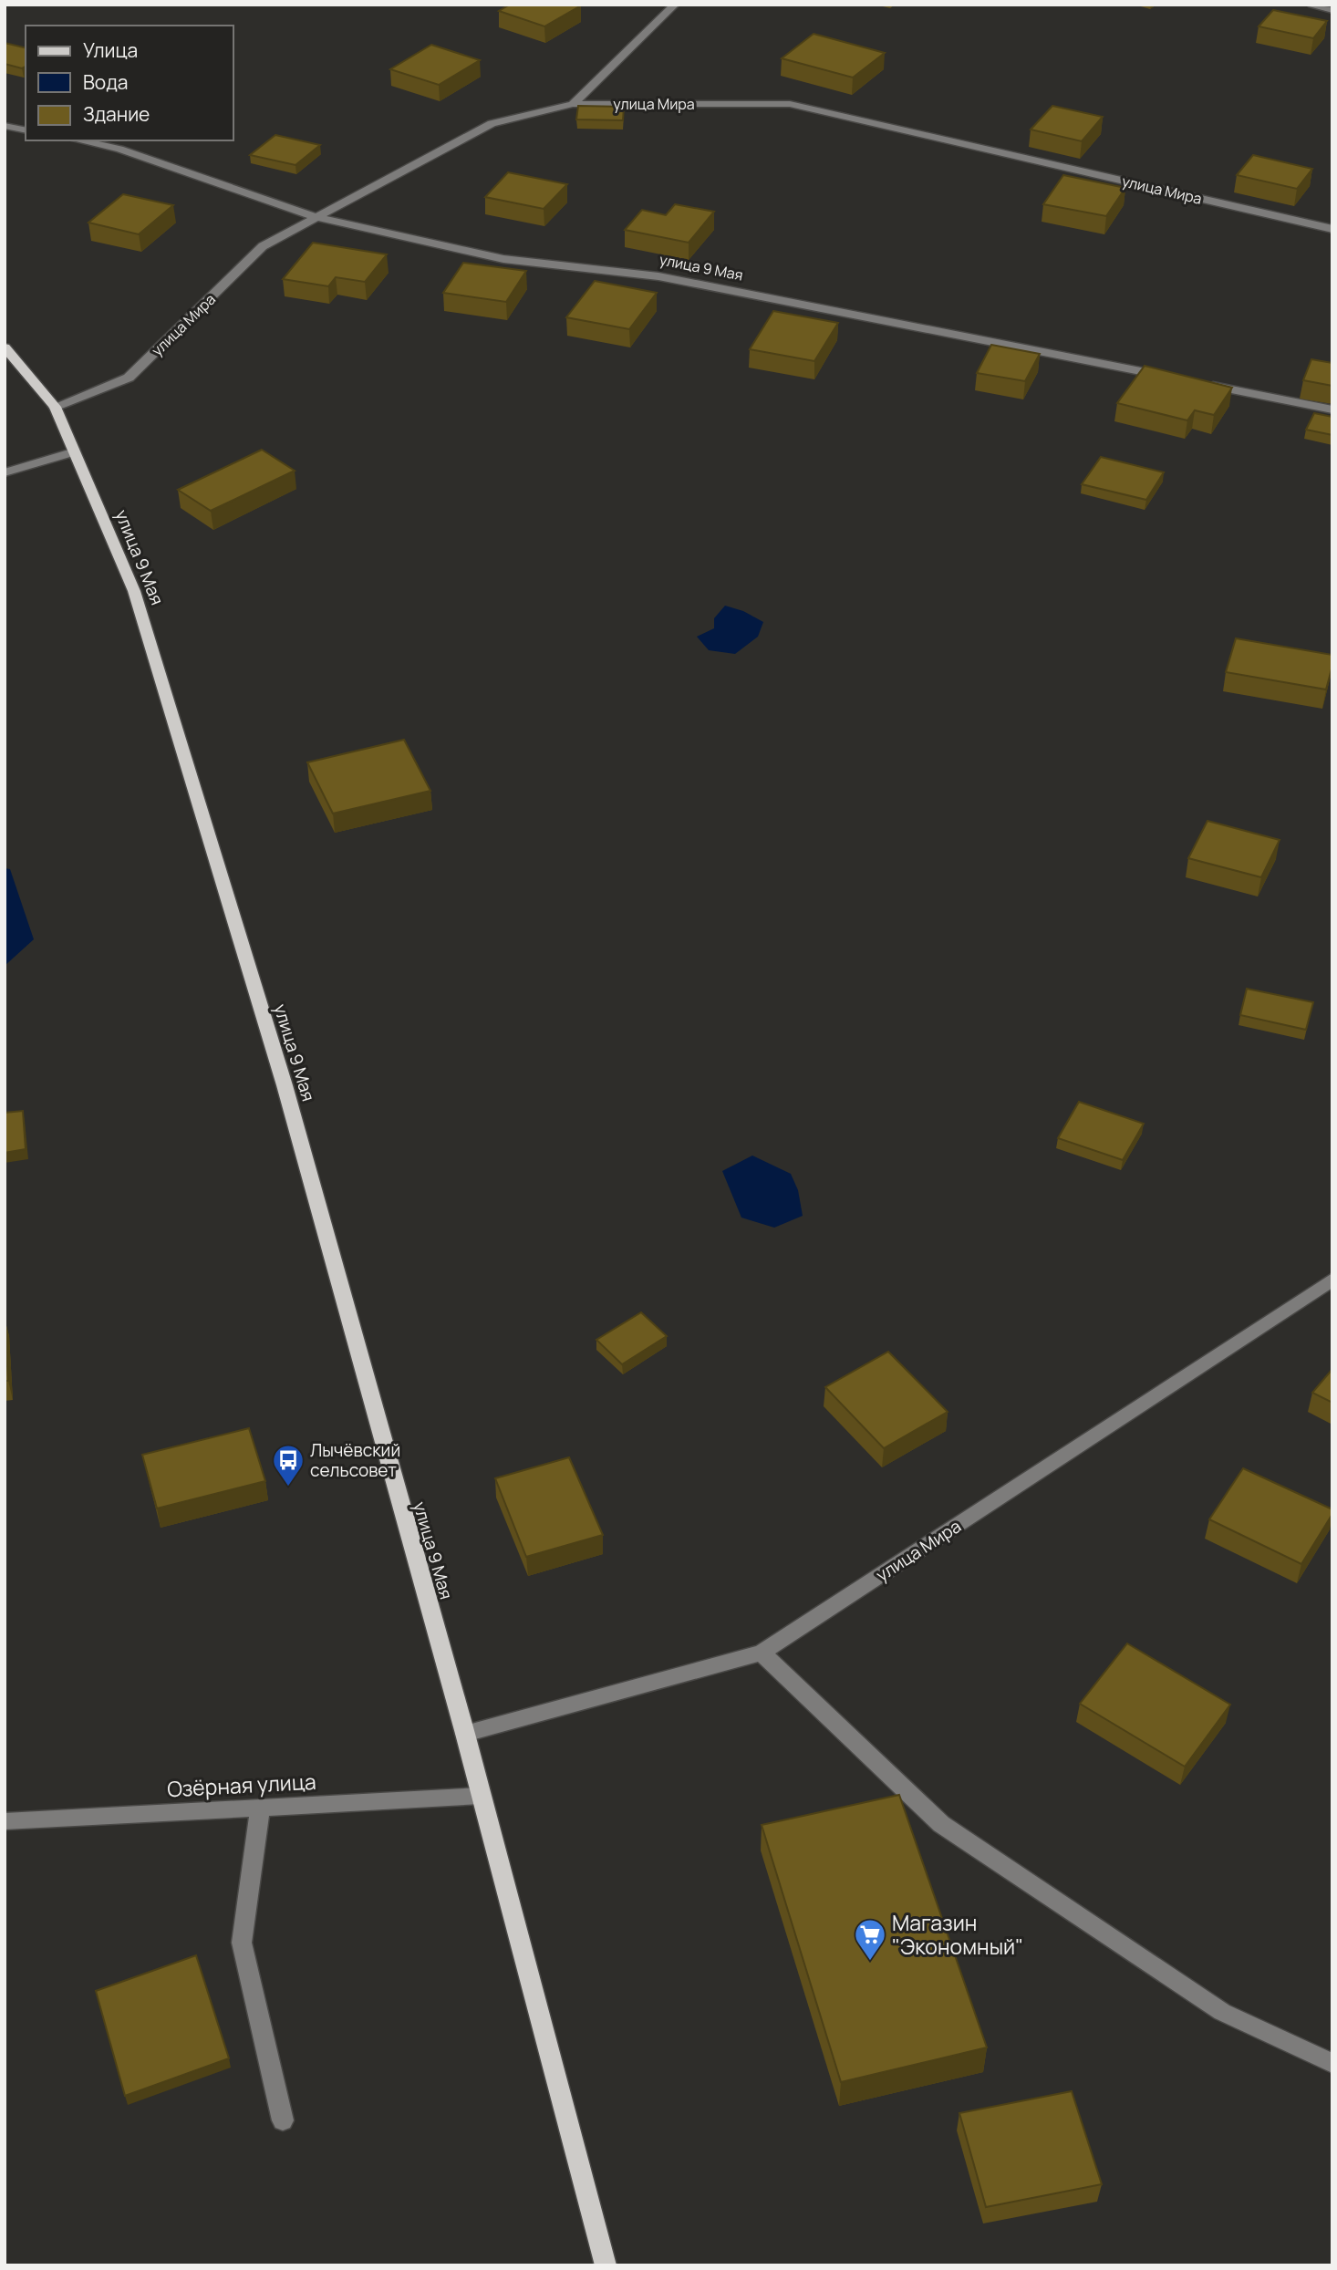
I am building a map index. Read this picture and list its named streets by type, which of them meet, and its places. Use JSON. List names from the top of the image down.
{
  "streets": {
    "main road": ["улица 9 Мая"],
    "street": ["улица Мира", "Озёрная улица"]
  },
  "crossings": [
    ["улица Мира", "улица 9 Мая"],
    ["улица 9 Мая", "Озёрная улица"]
  ],
  "places": {
    "bus stop": ["Лычёвский сельсовет"],
    "supermarket": ["Магазин \"Экономный\""]
  },
  "legend": ["Улица", "Вода", "Здание"]
}
